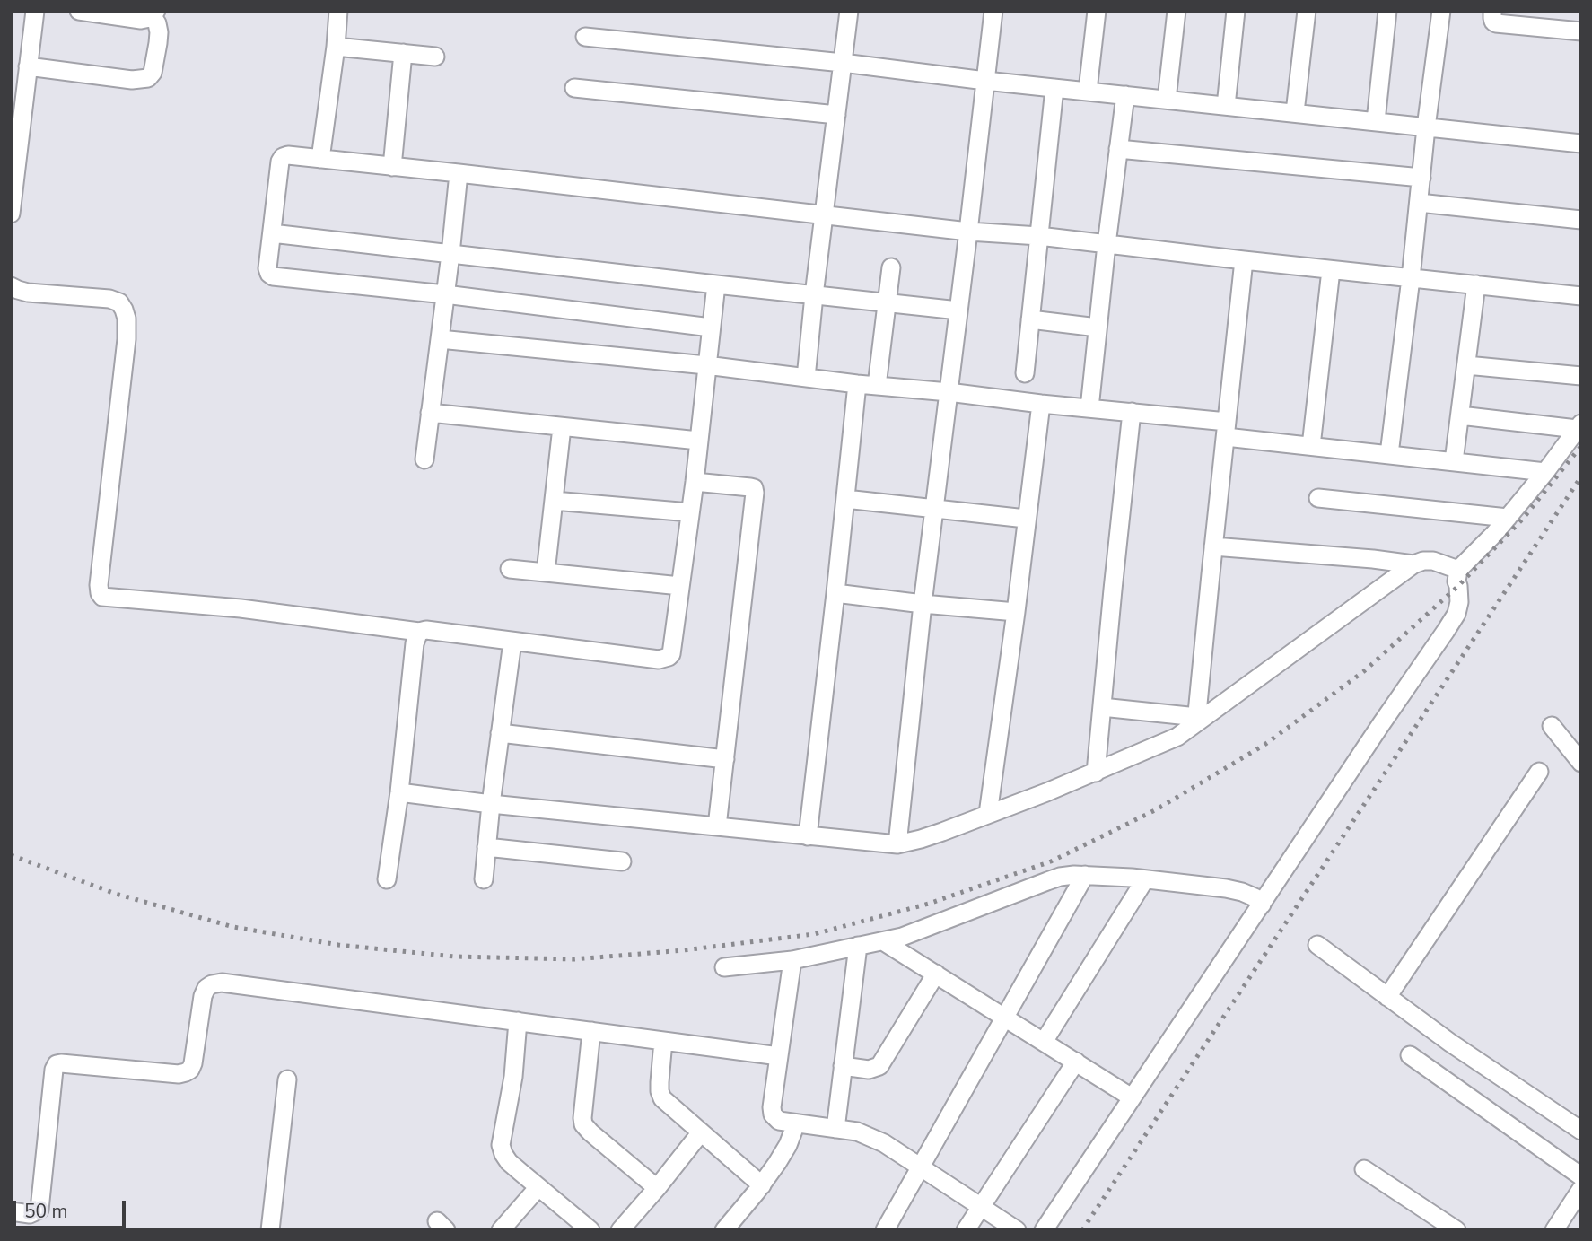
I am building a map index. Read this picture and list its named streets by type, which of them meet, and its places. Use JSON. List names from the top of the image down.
{
  "scale_bar": "50 m"
}
